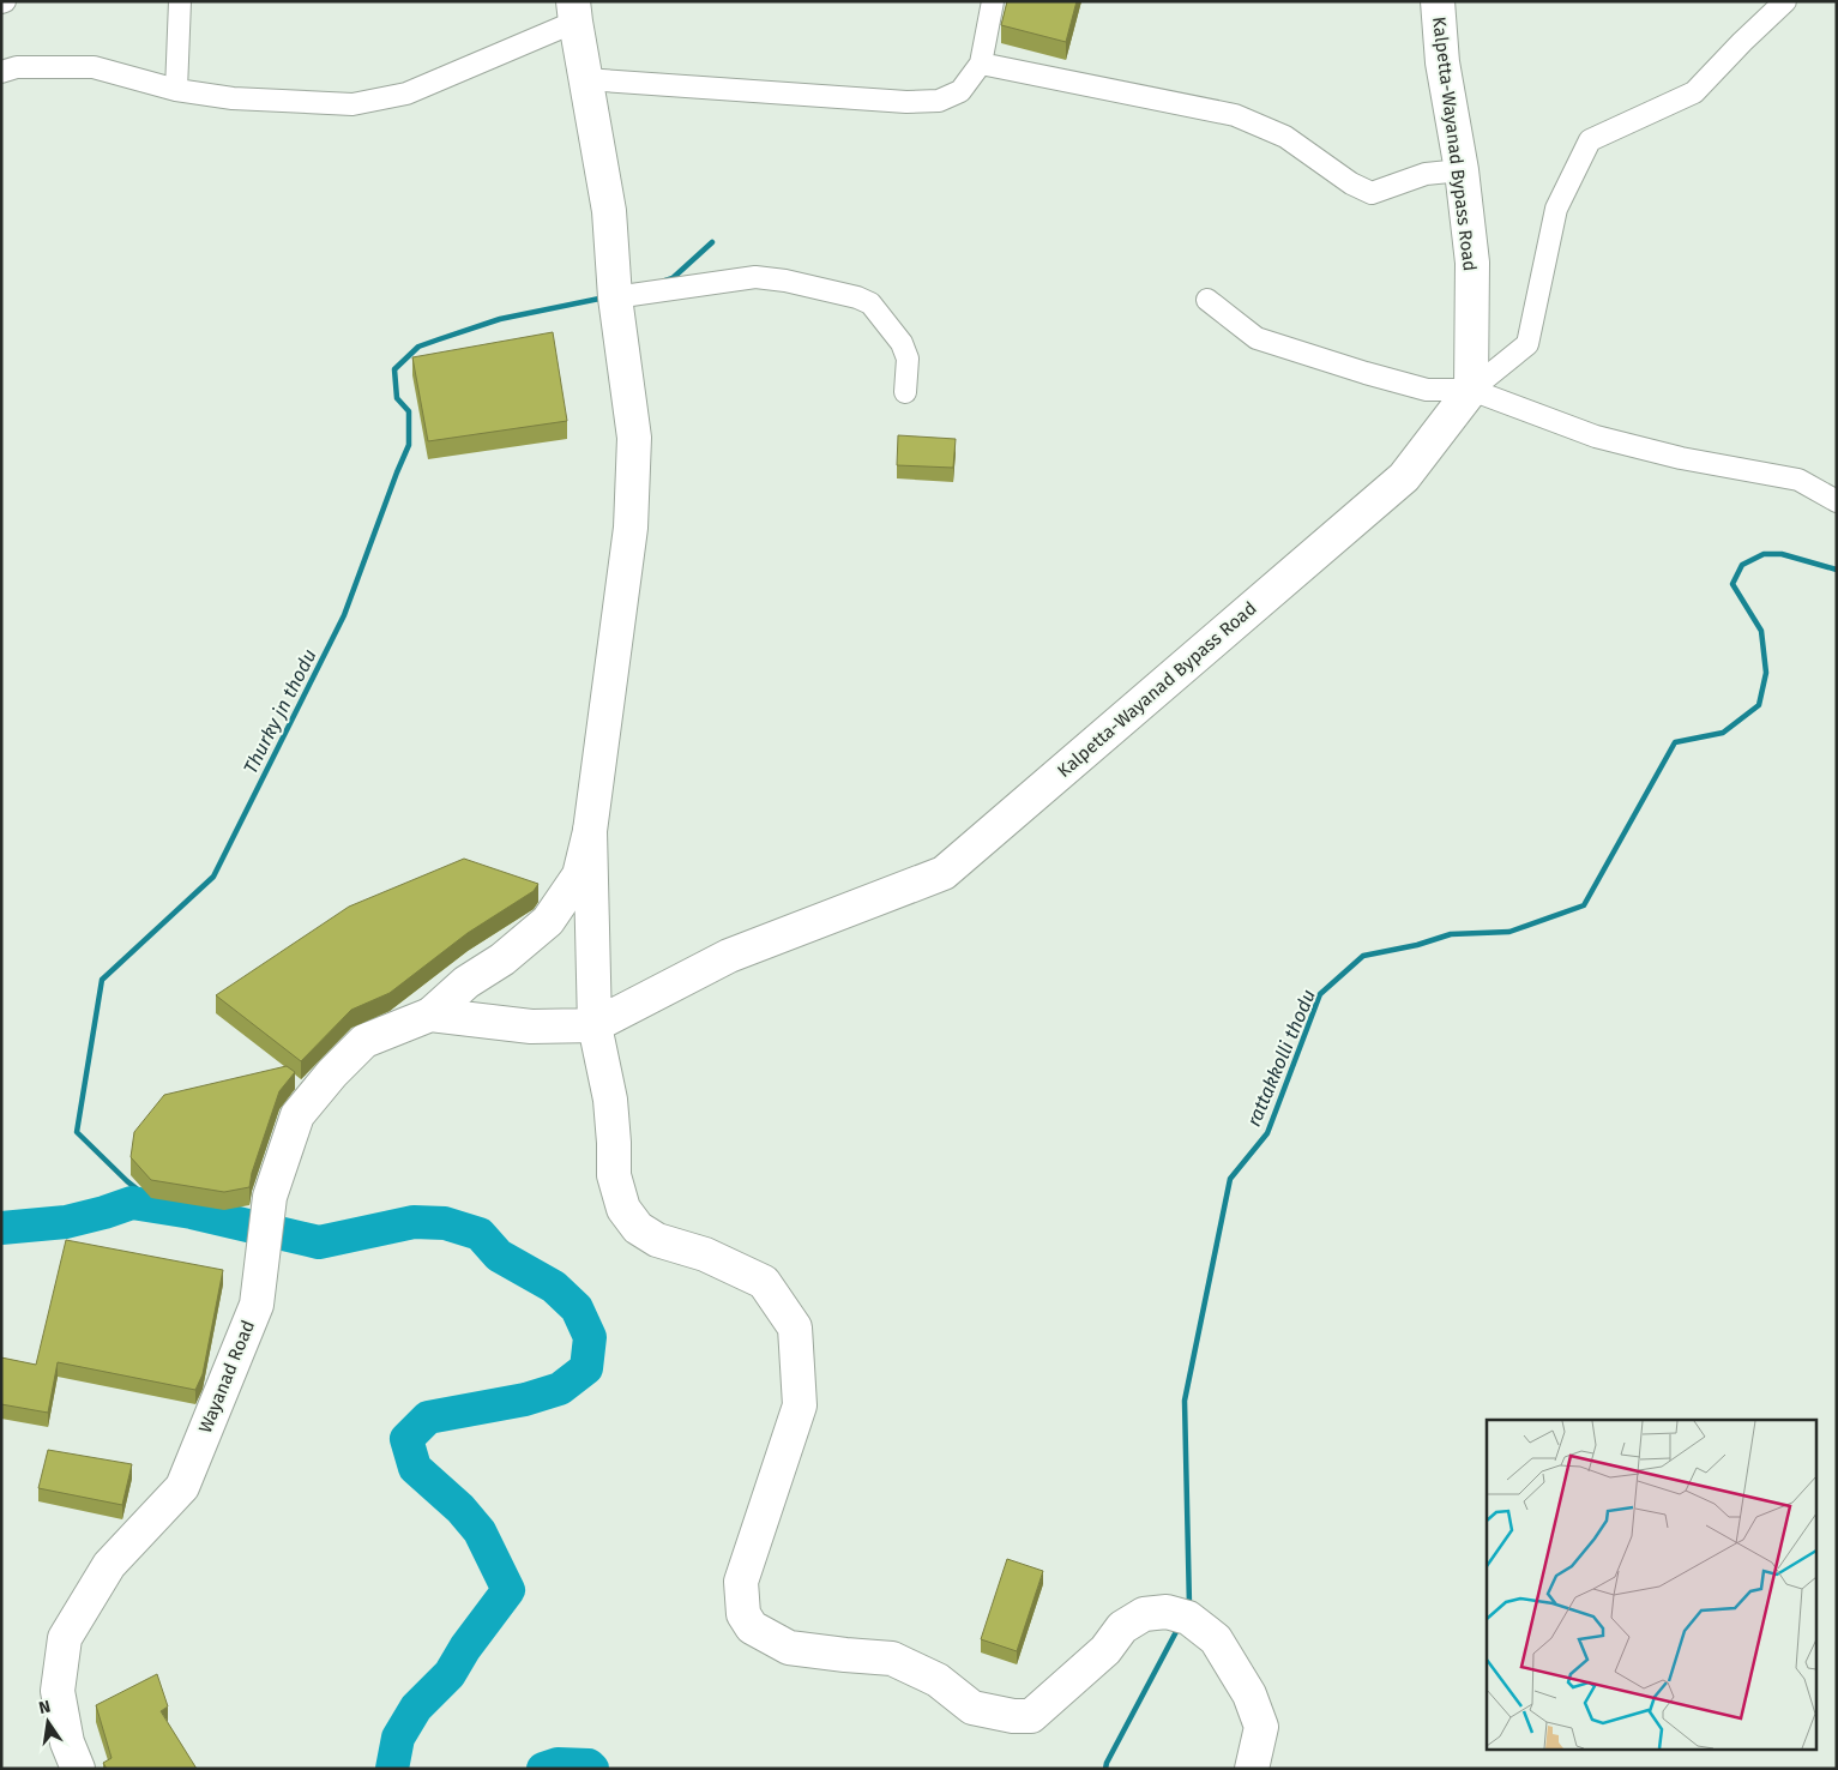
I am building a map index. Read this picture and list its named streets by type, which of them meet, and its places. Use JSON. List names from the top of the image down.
{
  "streets": {
    "main road": ["Kalpetta-Wayanad Bypass Road", "Wayanad Road"]
  },
  "crossings": [
    ["Kalpetta-Wayanad Bypass Road", "Wayanad Road"]
  ],
  "water": ["Thurky jn thodu", "rattakkolli thodu"],
  "north": "top"
}
